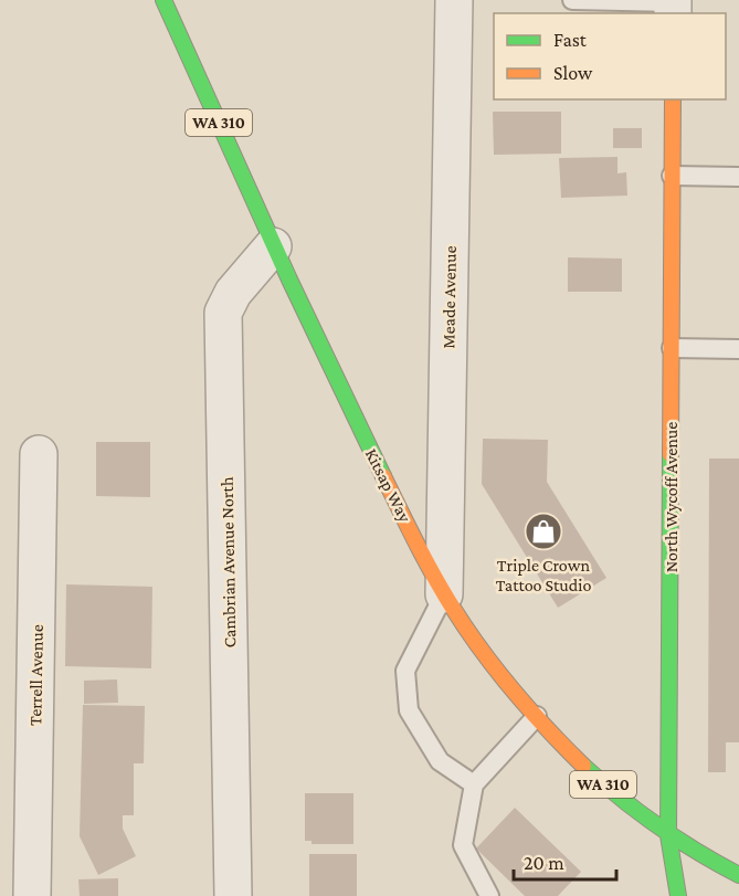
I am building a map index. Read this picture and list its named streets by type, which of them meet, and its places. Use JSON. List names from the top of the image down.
{
  "streets": {
    "main road": ["WA 310", "Kitsap Way", "North Wycoff Avenue"],
    "street": ["Meade Avenue", "Cambrian Avenue North", "Terrell Avenue"]
  },
  "crossings": [
    ["Meade Avenue", "Kitsap Way"],
    ["Kitsap Way", "North Wycoff Avenue"],
    ["Kitsap Way", "Cambrian Avenue North"]
  ],
  "places": {
    "shop": ["Triple Crown Tattoo Studio"]
  },
  "legend": ["Fast", "Slow"],
  "scale_bar": "20 m"
}
